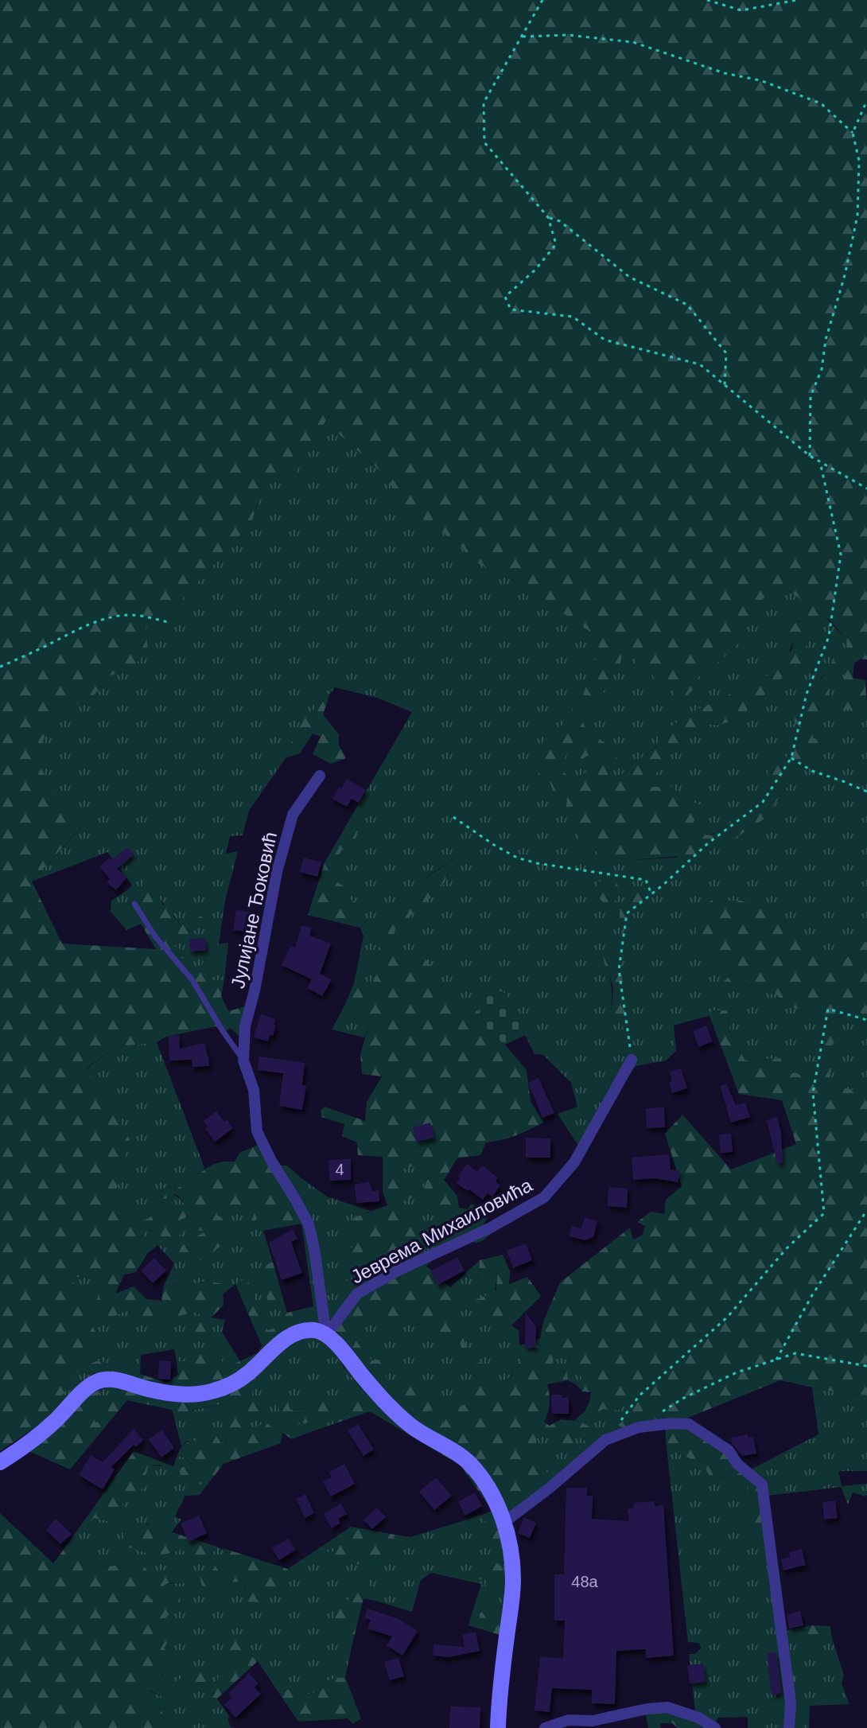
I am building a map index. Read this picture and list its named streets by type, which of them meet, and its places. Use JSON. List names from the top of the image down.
{
  "streets": {
    "street": ["Јулијане Ђоковић", "Јеврема Михаиловића"]
  },
  "crossings": [
    ["Јулијане Ђоковић", "Јеврема Михаиловића"]
  ],
  "house_numbers": ["4", "48a"]
}
